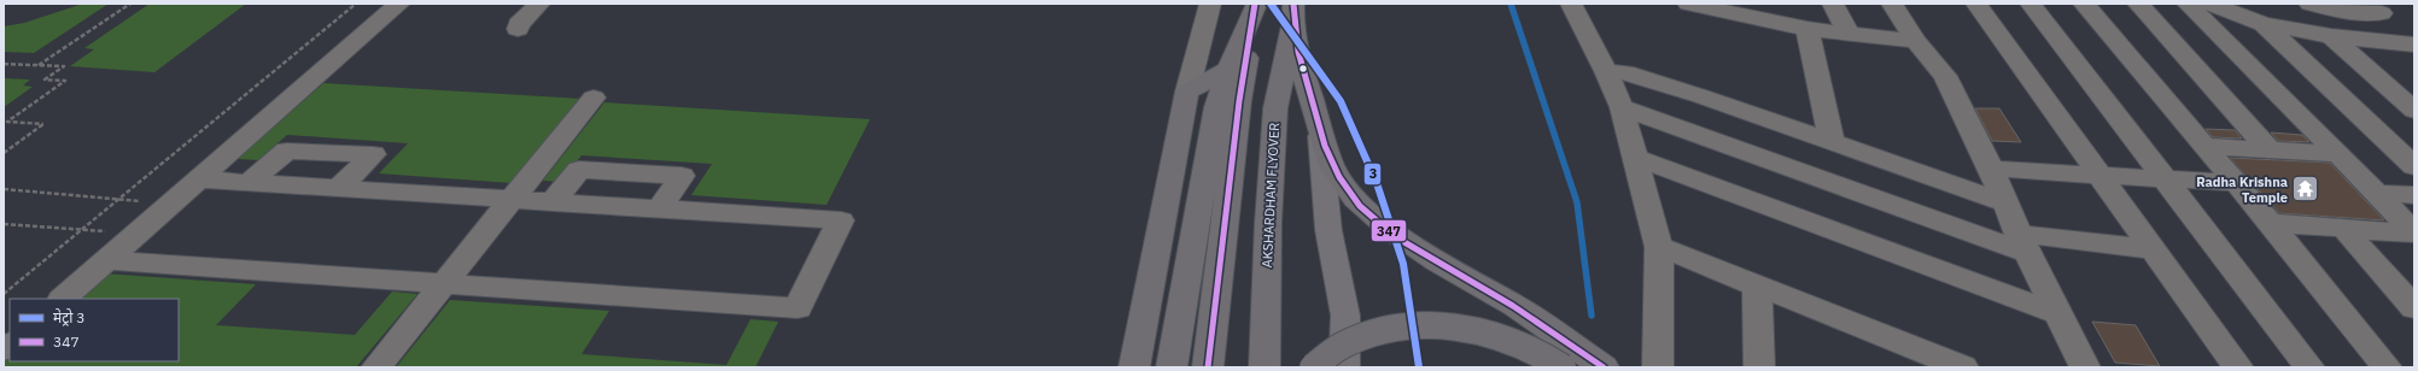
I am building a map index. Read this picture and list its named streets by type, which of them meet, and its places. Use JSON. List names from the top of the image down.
{
  "streets": {
    "highway": ["AKSHARDHAM FLYOVER"]
  },
  "places": {
    "temple": ["Radha Krishna Temple"]
  },
  "lines": ["metro line 3", "transit line 347"],
  "legend": ["मेट्रो 3", "347"]
}
